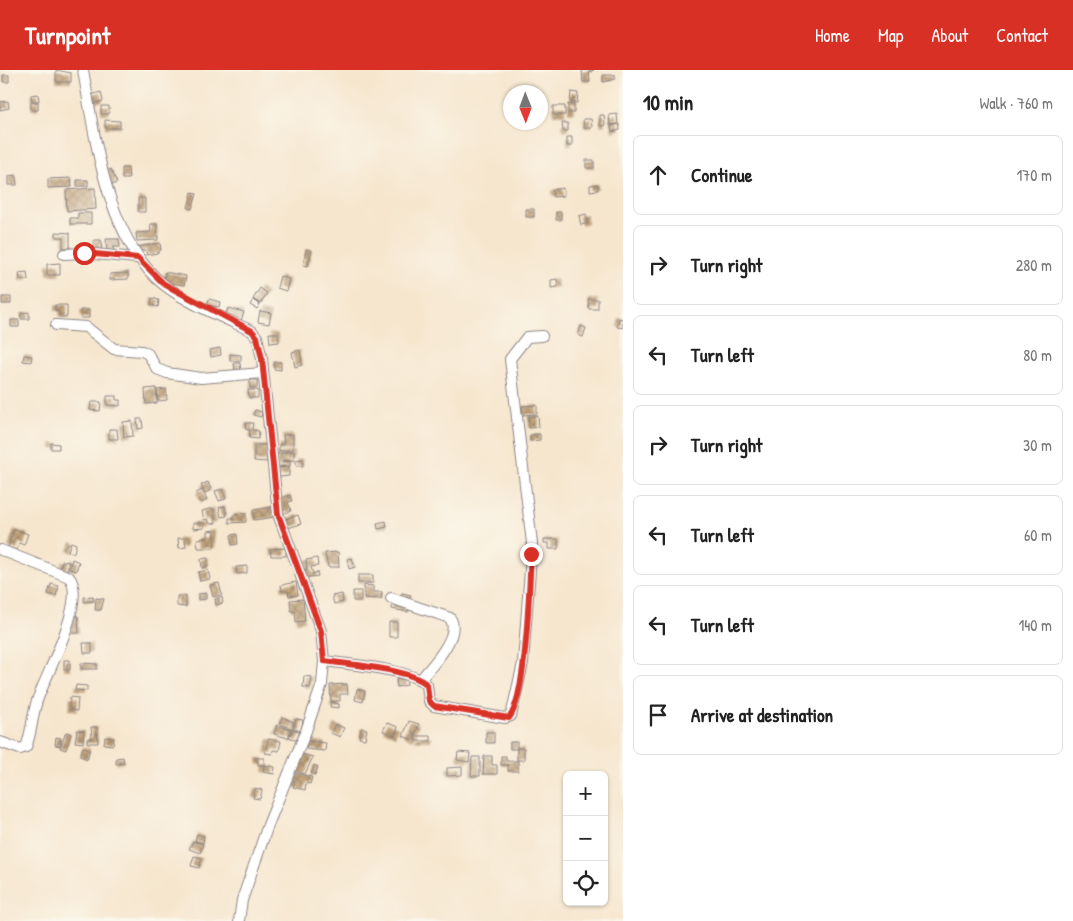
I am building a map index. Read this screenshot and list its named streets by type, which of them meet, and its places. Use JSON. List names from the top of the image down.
{
  "north": "bottom",
  "page": {
    "header": "Turnpoint",
    "nav": [
      "Home",
      "Map",
      "About",
      "Contact"
    ],
    "heading": ["10 min", "Walk · 760 m"],
    "list": [
      ["Continue", "170 m"],
      ["Turn right", "280 m"],
      ["Turn left", "80 m"],
      ["Turn right", "30 m"],
      ["Turn left", "60 m"],
      ["Turn left", "140 m"],
      "Arrive at destination"
    ],
    "map_buttons": ["+", "−"]
  }
}
